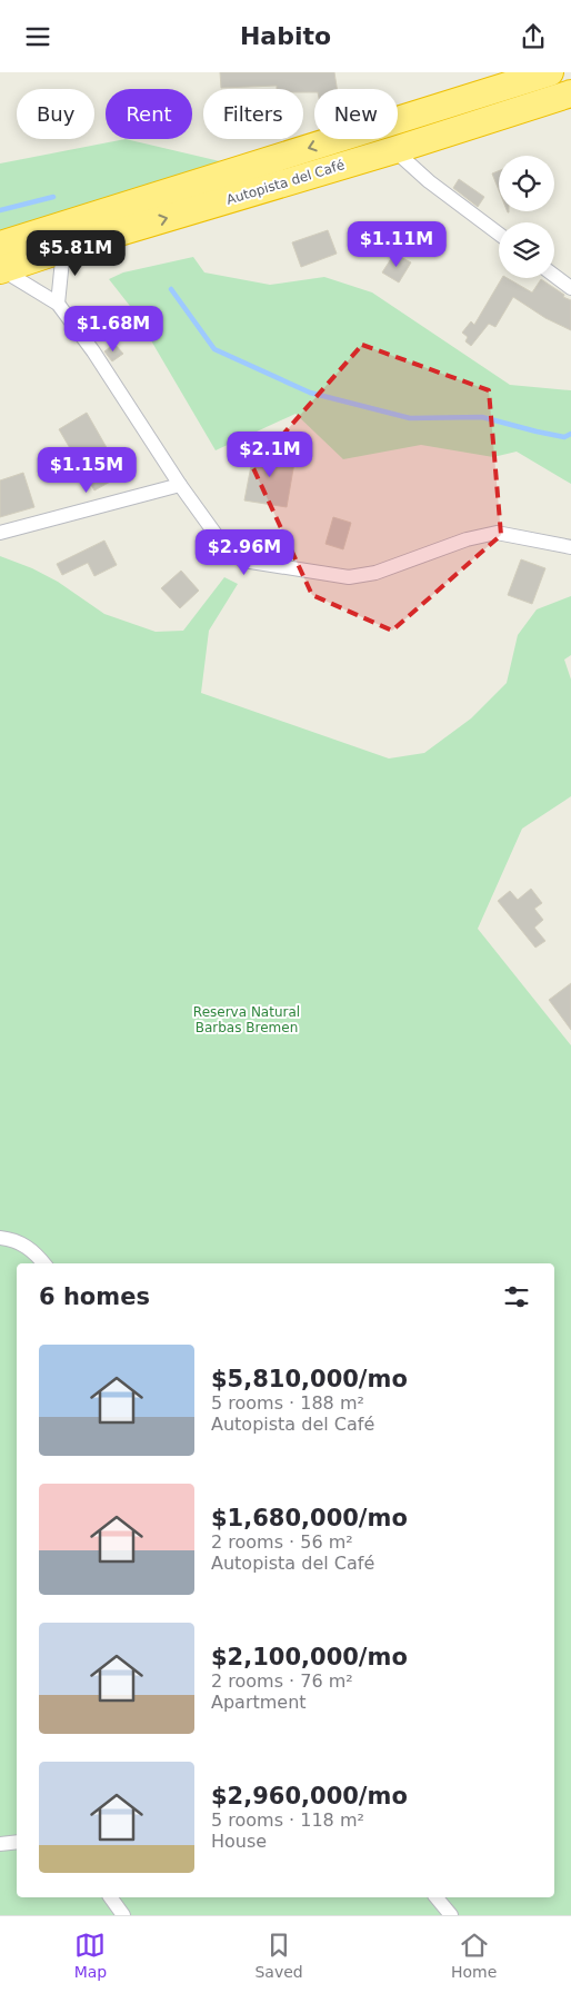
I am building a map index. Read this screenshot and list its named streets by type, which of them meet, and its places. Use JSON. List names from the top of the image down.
{
  "streets": {
    "highway": ["Autopista del Café"]
  },
  "parks": ["Reserva Natural Barbas Bremen"],
  "page": {
    "header": "Habito",
    "chip": [
      "Buy",
      "Rent",
      "Filters",
      "New"
    ],
    "price": [
      "$1.11M",
      "$5.81M",
      "$1.68M",
      "$2.1M",
      "$1.15M",
      "$2.96M"
    ],
    "heading": "6 homes",
    "list": [
      {
        "name": "$5,810,000/mo",
        "note": "5 rooms · 188 m² · Autopista del Café"
      },
      {
        "name": "$1,680,000/mo",
        "note": "2 rooms · 56 m² · Autopista del Café"
      },
      {
        "name": "$2,100,000/mo",
        "note": "2 rooms · 76 m² · Apartment"
      },
      {
        "name": "$2,960,000/mo",
        "note": "5 rooms · 118 m² · House"
      }
    ],
    "tabs": ["Map", "Saved", "Home"]
  }
}
